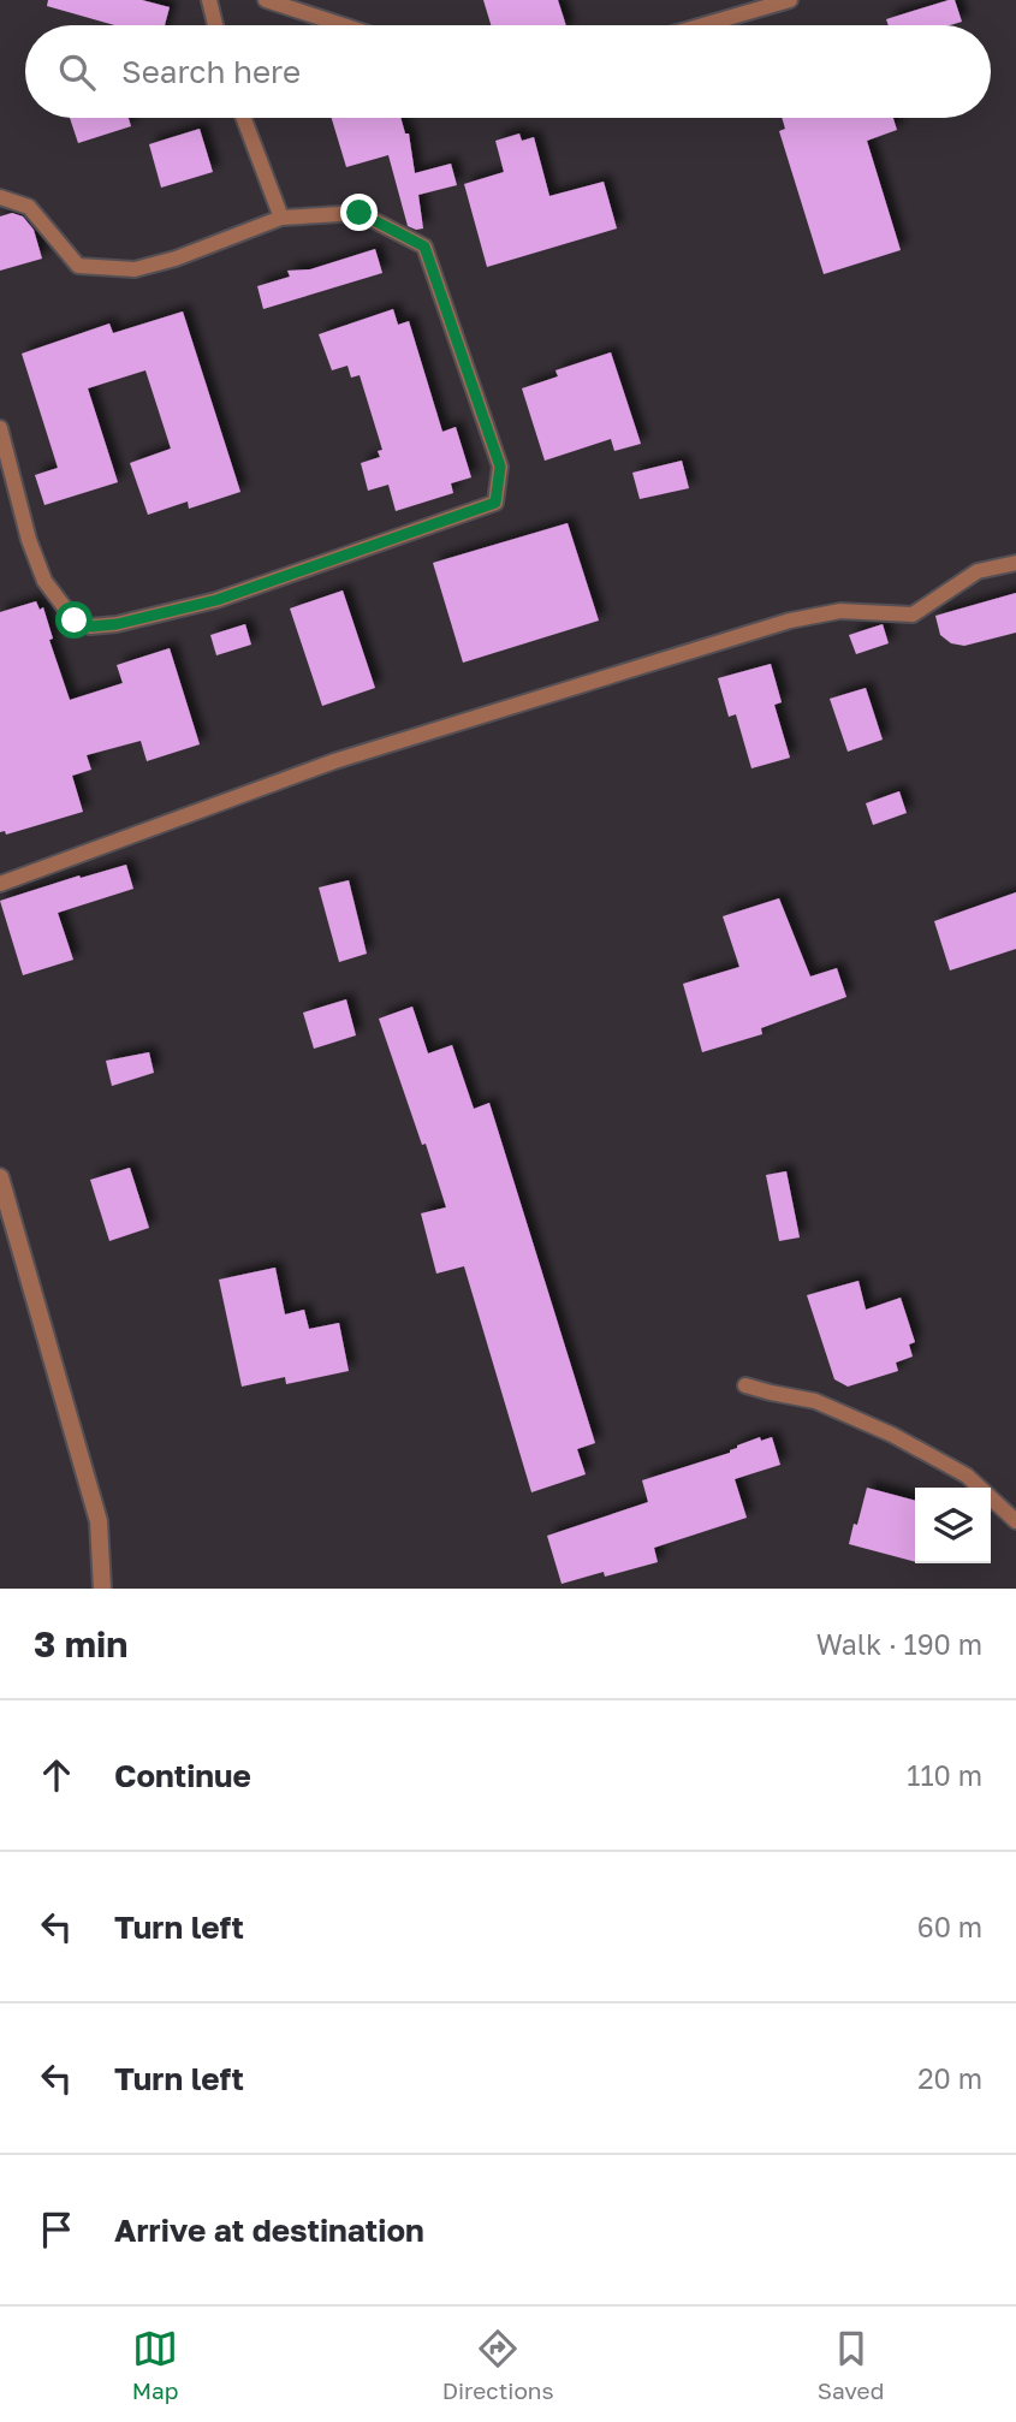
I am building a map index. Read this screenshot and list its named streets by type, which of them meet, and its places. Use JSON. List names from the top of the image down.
{
  "page": {
    "search": "Search here",
    "heading": ["3 min", "Walk · 190 m"],
    "list": [
      ["Continue", "110 m"],
      ["Turn left", "60 m"],
      ["Turn left", "20 m"],
      "Arrive at destination"
    ],
    "nav": ["Map", "Directions", "Saved"]
  }
}
